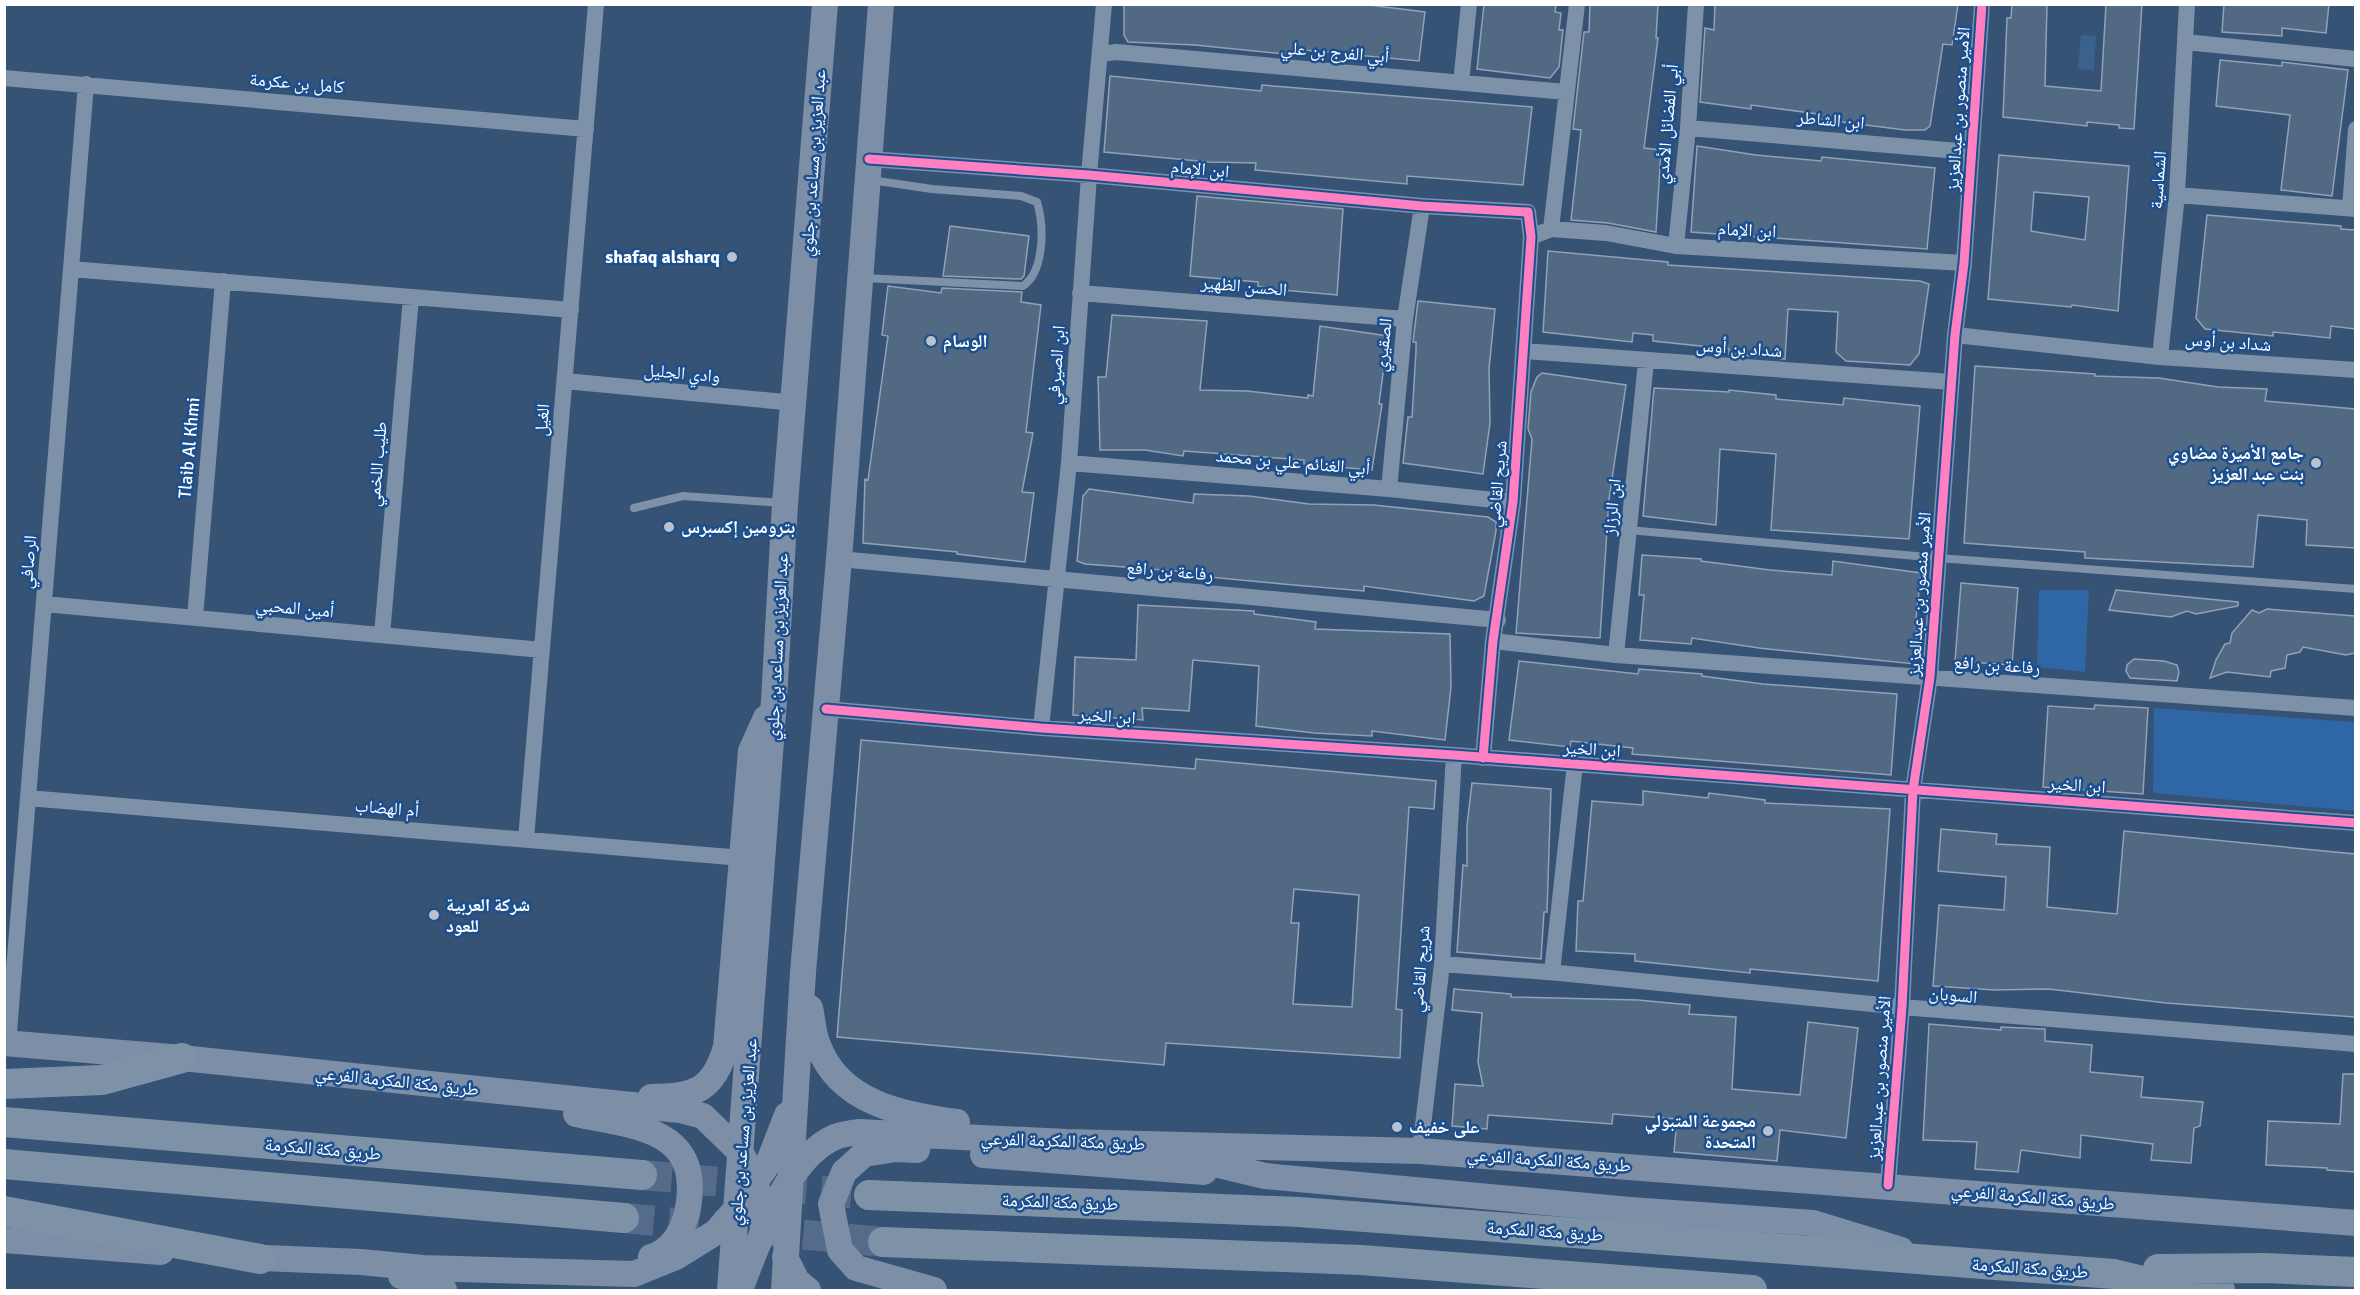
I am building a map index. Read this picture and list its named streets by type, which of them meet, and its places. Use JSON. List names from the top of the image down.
{
  "streets": {
    "highway": ["طريق مكة المكرمة"],
    "main road": ["عبد العزيز بن مساعد بن جلوي", "طريق مكة المكرمة الفرعي"],
    "street": [
      "أبي الفرج بن علي",
      "كامل بن عكرمة",
      "الأمير منصور بن عبدالعزيز",
      "ابن الشاطر",
      "أبي الفضائل الأمدي",
      "ابن الإمام",
      "الشماسية",
      "الحسن الظهير",
      "شداد بن أوس",
      "الصقيري",
      "ابن الصيرفي",
      "وادي الجليل",
      "الغيل",
      "Tlaib Al Khmi",
      "أبي الغنائم علي بن محمد",
      "طليب اللخمي",
      "شريح القاضي",
      "ابن الرزاز",
      "الرصافي",
      "رفاعة بن رافع",
      "أمين المحبي",
      "ابن الخير",
      "أم الهضاب",
      "السوبان"
    ]
  },
  "crossings": [
    ["أبي الفرج بن علي", "ابن الصيرفي"],
    ["كامل بن عكرمة", "الغيل"],
    ["كامل بن عكرمة", "الرصافي"],
    ["الأمير منصور بن عبدالعزيز", "ابن الشاطر"],
    ["الأمير منصور بن عبدالعزيز", "ابن الإمام"],
    ["الأمير منصور بن عبدالعزيز", "شداد بن أوس"],
    ["الأمير منصور بن عبدالعزيز", "رفاعة بن رافع"],
    ["الأمير منصور بن عبدالعزيز", "ابن الخير"],
    ["الأمير منصور بن عبدالعزيز", "السوبان"],
    ["الأمير منصور بن عبدالعزيز", "طريق مكة المكرمة الفرعي"],
    ["ابن الشاطر", "أبي الفضائل الأمدي"],
    ["أبي الفضائل الأمدي", "ابن الإمام"],
    ["عبد العزيز بن مساعد بن جلوي", "وادي الجليل"],
    ["عبد العزيز بن مساعد بن جلوي", "طريق مكة المكرمة الفرعي"],
    ["ابن الإمام", "الصقيري"],
    ["ابن الإمام", "ابن الصيرفي"],
    ["ابن الإمام", "شريح القاضي"],
    ["الشماسية", "شداد بن أوس"],
    ["الحسن الظهير", "الصقيري"],
    ["الحسن الظهير", "ابن الصيرفي"],
    ["شداد بن أوس", "شريح القاضي"],
    ["شداد بن أوس", "ابن الرزاز"],
    ["الصقيري", "أبي الغنائم علي بن محمد"],
    ["ابن الصيرفي", "أبي الغنائم علي بن محمد"],
    ["ابن الصيرفي", "رفاعة بن رافع"],
    ["ابن الصيرفي", "ابن الخير"],
    ["وادي الجليل", "الغيل"],
    ["الغيل", "أمين المحبي"],
    ["الغيل", "أم الهضاب"],
    ["Tlaib Al Khmi", "أمين المحبي"],
    ["أبي الغنائم علي بن محمد", "شريح القاضي"],
    ["طليب اللخمي", "أمين المحبي"],
    ["شريح القاضي", "رفاعة بن رافع"],
    ["شريح القاضي", "ابن الخير"],
    ["شريح القاضي", "السوبان"],
    ["شريح القاضي", "طريق مكة المكرمة الفرعي"],
    ["ابن الرزاز", "رفاعة بن رافع"],
    ["الرصافي", "أمين المحبي"],
    ["الرصافي", "أم الهضاب"],
    ["الرصافي", "طريق مكة المكرمة الفرعي"]
  ],
  "places": [
    "shafaq alsharq",
    "الوسام",
    "جامع الأميرة مضاوي بنت عبد العزيز",
    "بترومين إكسبرس",
    "شركة العربية للعود",
    "على خفيف",
    "مجموعة المتبولي المتحدة"
  ]
}
